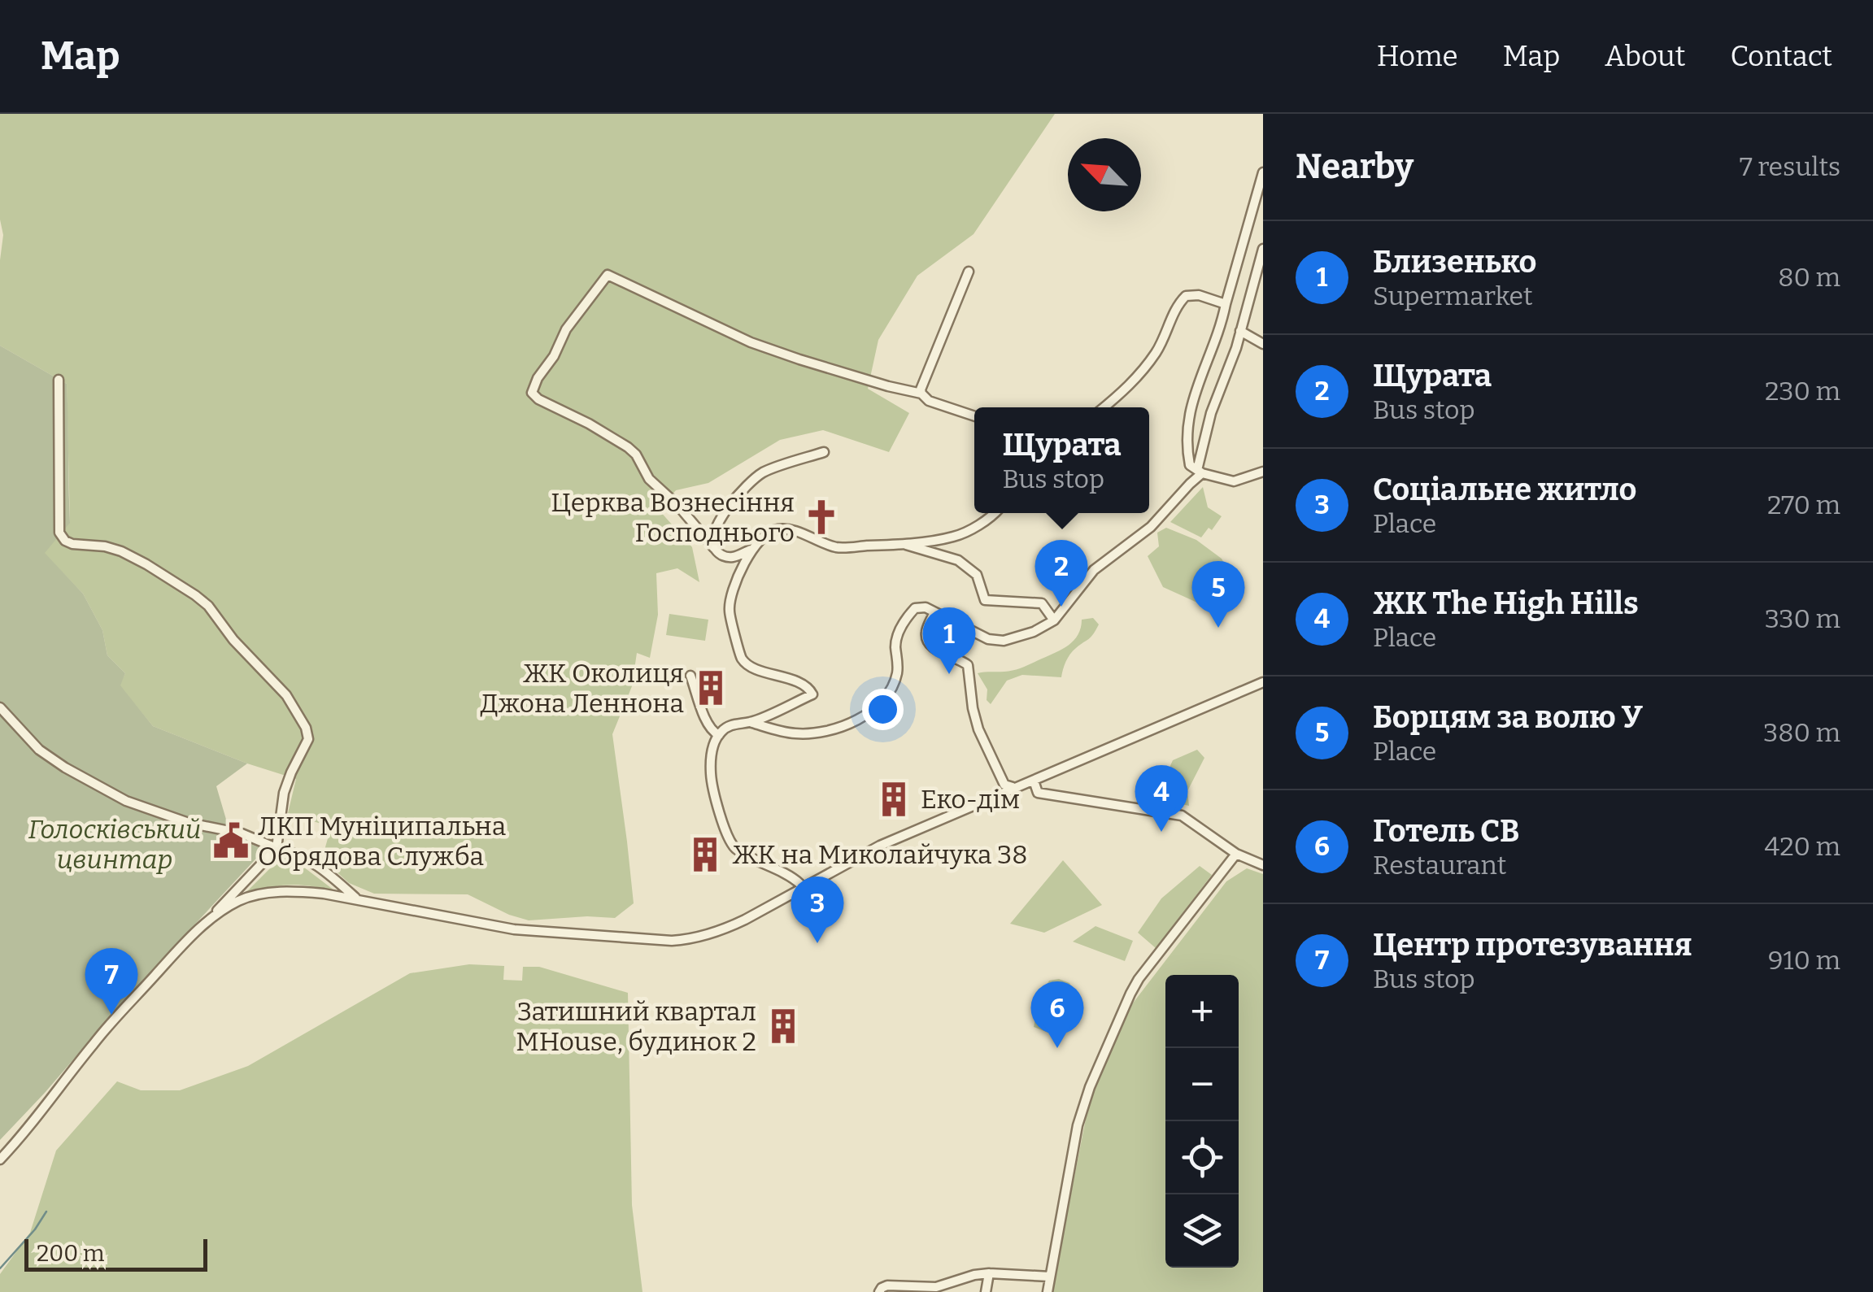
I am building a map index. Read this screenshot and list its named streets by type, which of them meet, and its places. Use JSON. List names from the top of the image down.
{
  "parks": ["Голосківський цвинтар"],
  "places": {
    "church": ["Церква Вознесіння Господнього"],
    "building": [
      "ЖК Околиця Джона Леннона",
      "Еко-дім",
      "ЖК на Миколайчука 38",
      "Затишний квартал MHouse, будинок 2"
    ],
    "public building": ["ЛКП Муніципальна Обрядова Служба"]
  },
  "scale_bar": "200 m",
  "north": "top left",
  "page": {
    "header": "Map",
    "nav": [
      "Home",
      "Map",
      "About",
      "Contact"
    ],
    "heading": ["Nearby", "7 results"],
    "list": [
      {
        "mark": "1",
        "name": "Близенько",
        "note": "Supermarket",
        "value": "80 m"
      },
      {
        "mark": "2",
        "name": "Щурата",
        "note": "Bus stop",
        "value": "230 m"
      },
      {
        "mark": "3",
        "name": "Соціальне житло",
        "note": "Place",
        "value": "270 m"
      },
      {
        "mark": "4",
        "name": "ЖК The High Hills",
        "note": "Place",
        "value": "330 m"
      },
      {
        "mark": "5",
        "name": "Борцям за волю У",
        "note": "Place",
        "value": "380 m"
      },
      {
        "mark": "6",
        "name": "Готель СВ",
        "note": "Restaurant",
        "value": "420 m"
      },
      {
        "mark": "7",
        "name": "Центр протезування",
        "note": "Bus stop",
        "value": "910 m"
      }
    ],
    "popup": ["Щурата", "Bus stop"],
    "pins": [
      "2",
      "5",
      "1",
      "4",
      "3",
      "7",
      "6"
    ],
    "map_buttons": ["+", "−"],
    "scale": "200 m"
  }
}
